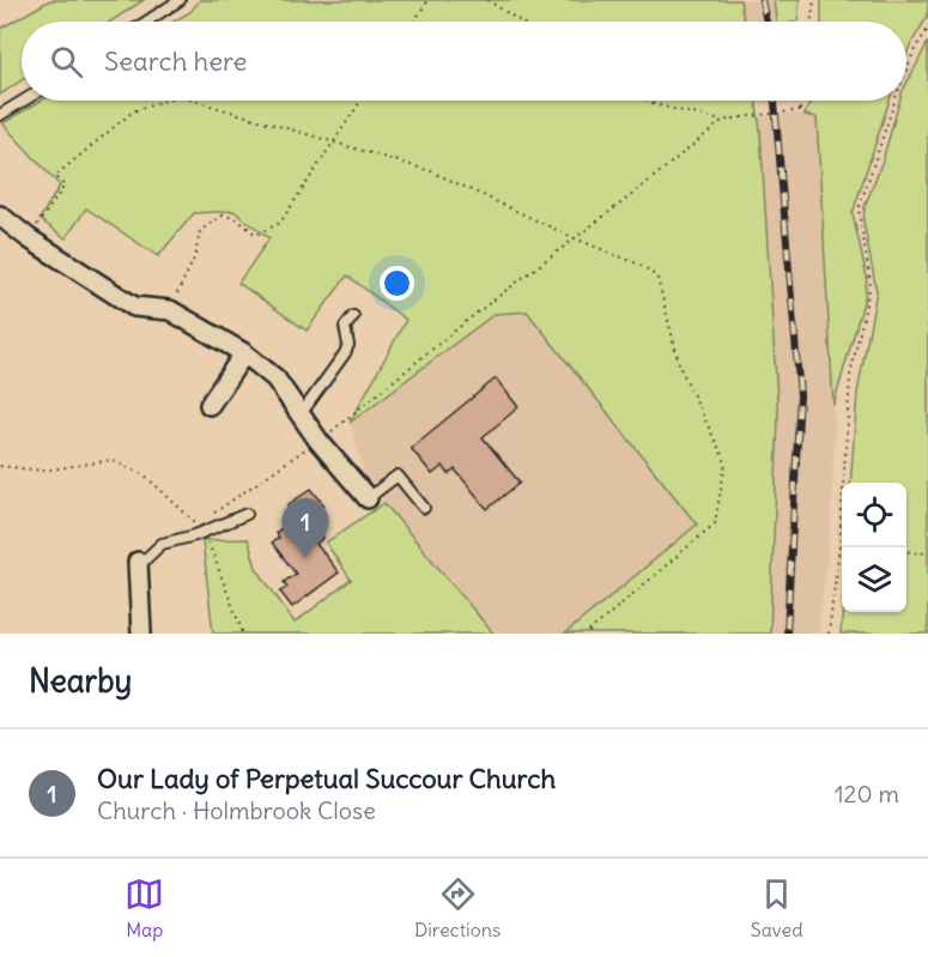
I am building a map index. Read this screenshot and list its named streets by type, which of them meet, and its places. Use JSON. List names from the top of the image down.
{
  "page": {
    "search": "Search here",
    "pins": "1",
    "heading": "Nearby",
    "list": [
      {
        "mark": "1",
        "name": "Our Lady of Perpetual Succour Church",
        "note": "Church · Holmbrook Close",
        "value": "120 m"
      }
    ],
    "nav": ["Map", "Directions", "Saved"]
  }
}
